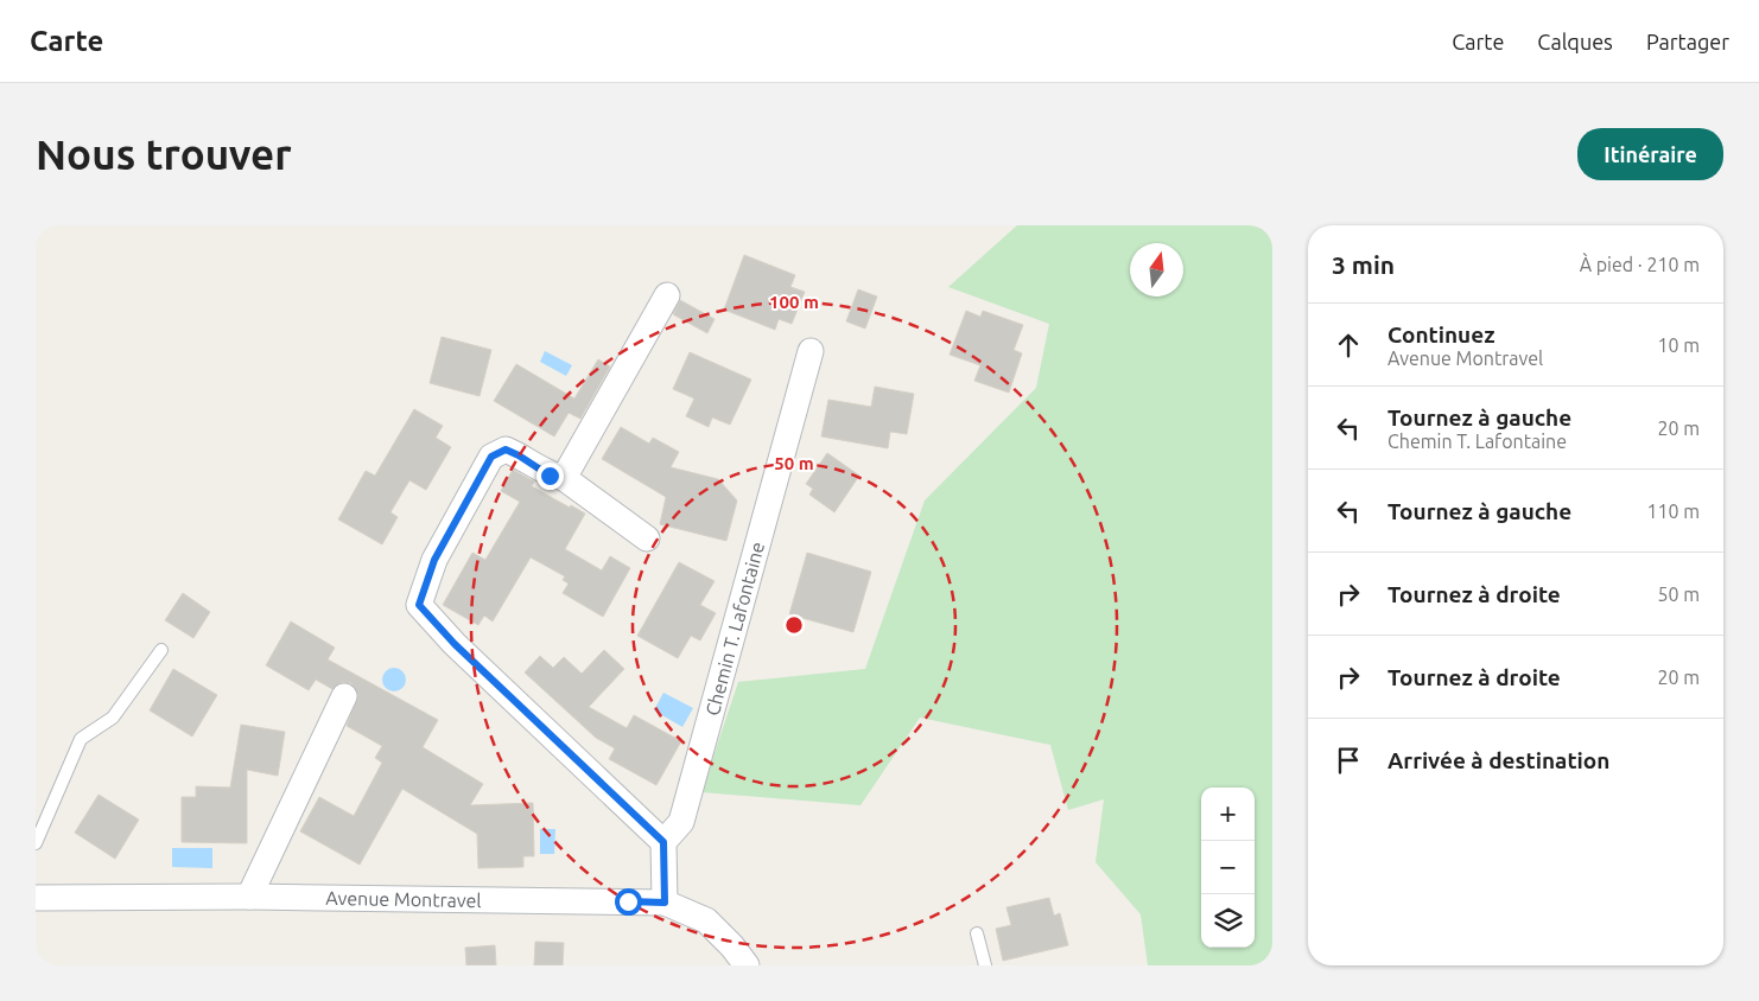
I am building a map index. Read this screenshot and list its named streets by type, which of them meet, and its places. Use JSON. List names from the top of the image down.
{
  "streets": {
    "street": ["Chemin T. Lafontaine", "Avenue Montravel"]
  },
  "north": "top",
  "page": {
    "header": "Carte",
    "nav": ["Carte", "Calques", "Partager"],
    "buttons": "Itinéraire",
    "title": "Nous trouver",
    "heading": ["3 min", "À pied · 210 m"],
    "list": [
      ["Continuez", "Avenue Montravel", "10 m"],
      ["Tournez à gauche", "Chemin T. Lafontaine", "20 m"],
      ["Tournez à gauche", "110 m"],
      ["Tournez à droite", "50 m"],
      ["Tournez à droite", "20 m"],
      "Arrivée à destination"
    ],
    "map_buttons": ["+", "−"]
  },
  "rings": ["100 m", "50 m"]
}
